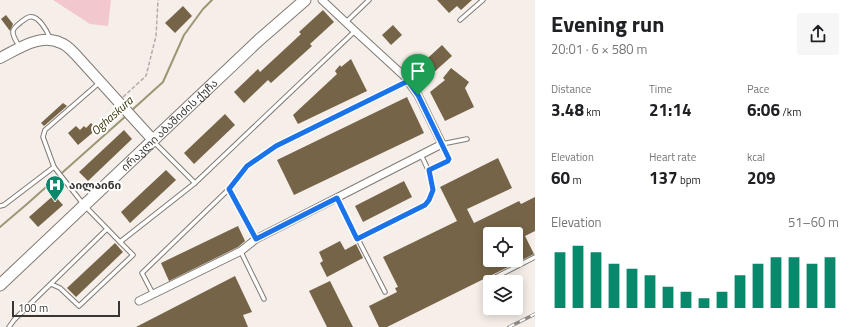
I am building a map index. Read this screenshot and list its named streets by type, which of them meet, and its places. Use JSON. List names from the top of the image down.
{
  "streets": {
    "main road": ["ირაკლი აბაშიძის ქუჩა"]
  },
  "water": ["Oghaskura"],
  "places": {
    "hospital": ["აილაინი"]
  },
  "scale_bar": "100 m",
  "page": {
    "heading": ["Evening run", "20:01 · 6 × 580 m"],
    "stats": [
      ["Distance", "3.48 km"],
      ["Time", "21:14"],
      ["Pace", "6:06 /km"],
      ["Elevation", "60 m"],
      ["Heart rate", "137 bpm"],
      ["kcal", "209"]
    ],
    "chart": ["Elevation", "51–60 m"],
    "scale": "100 m"
  }
}
